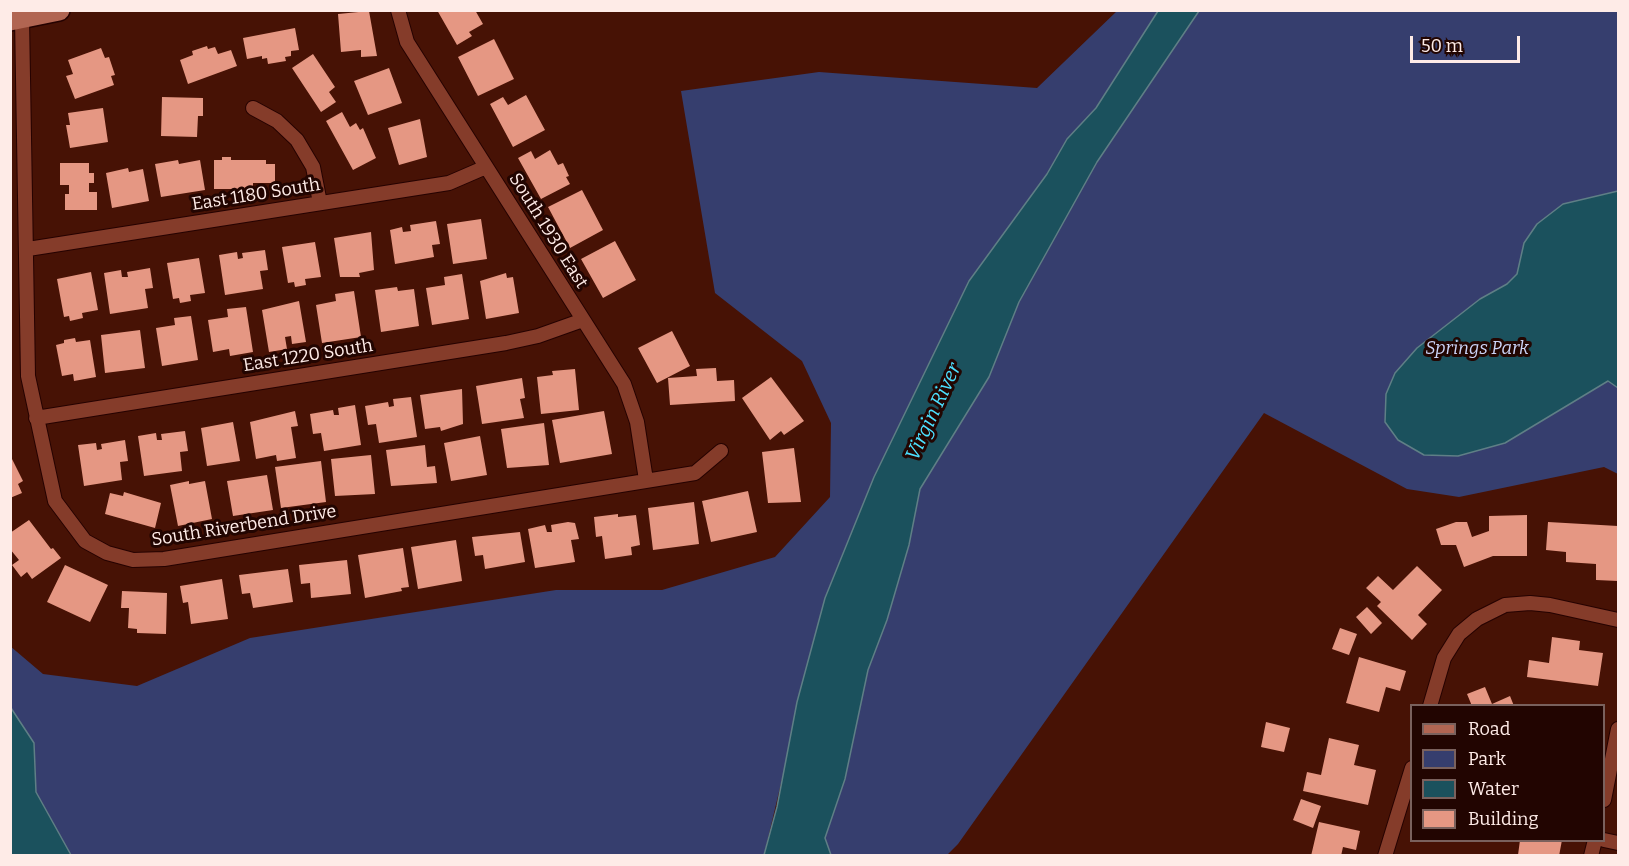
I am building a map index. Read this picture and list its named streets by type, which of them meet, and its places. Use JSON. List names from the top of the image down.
{
  "streets": {
    "street": [
      "East 1180 South",
      "South 1930 East",
      "East 1220 South",
      "South Riverbend Drive"
    ]
  },
  "crossings": [
    ["East 1180 South", "South 1930 East"],
    ["East 1180 South", "South Riverbend Drive"],
    ["South 1930 East", "East 1220 South"],
    ["South 1930 East", "South Riverbend Drive"],
    ["East 1220 South", "South Riverbend Drive"]
  ],
  "water": ["Virgin River"],
  "parks": ["Springs Park"],
  "legend": [
    "Road",
    "Park",
    "Water",
    "Building"
  ],
  "scale_bar": "50 m"
}
